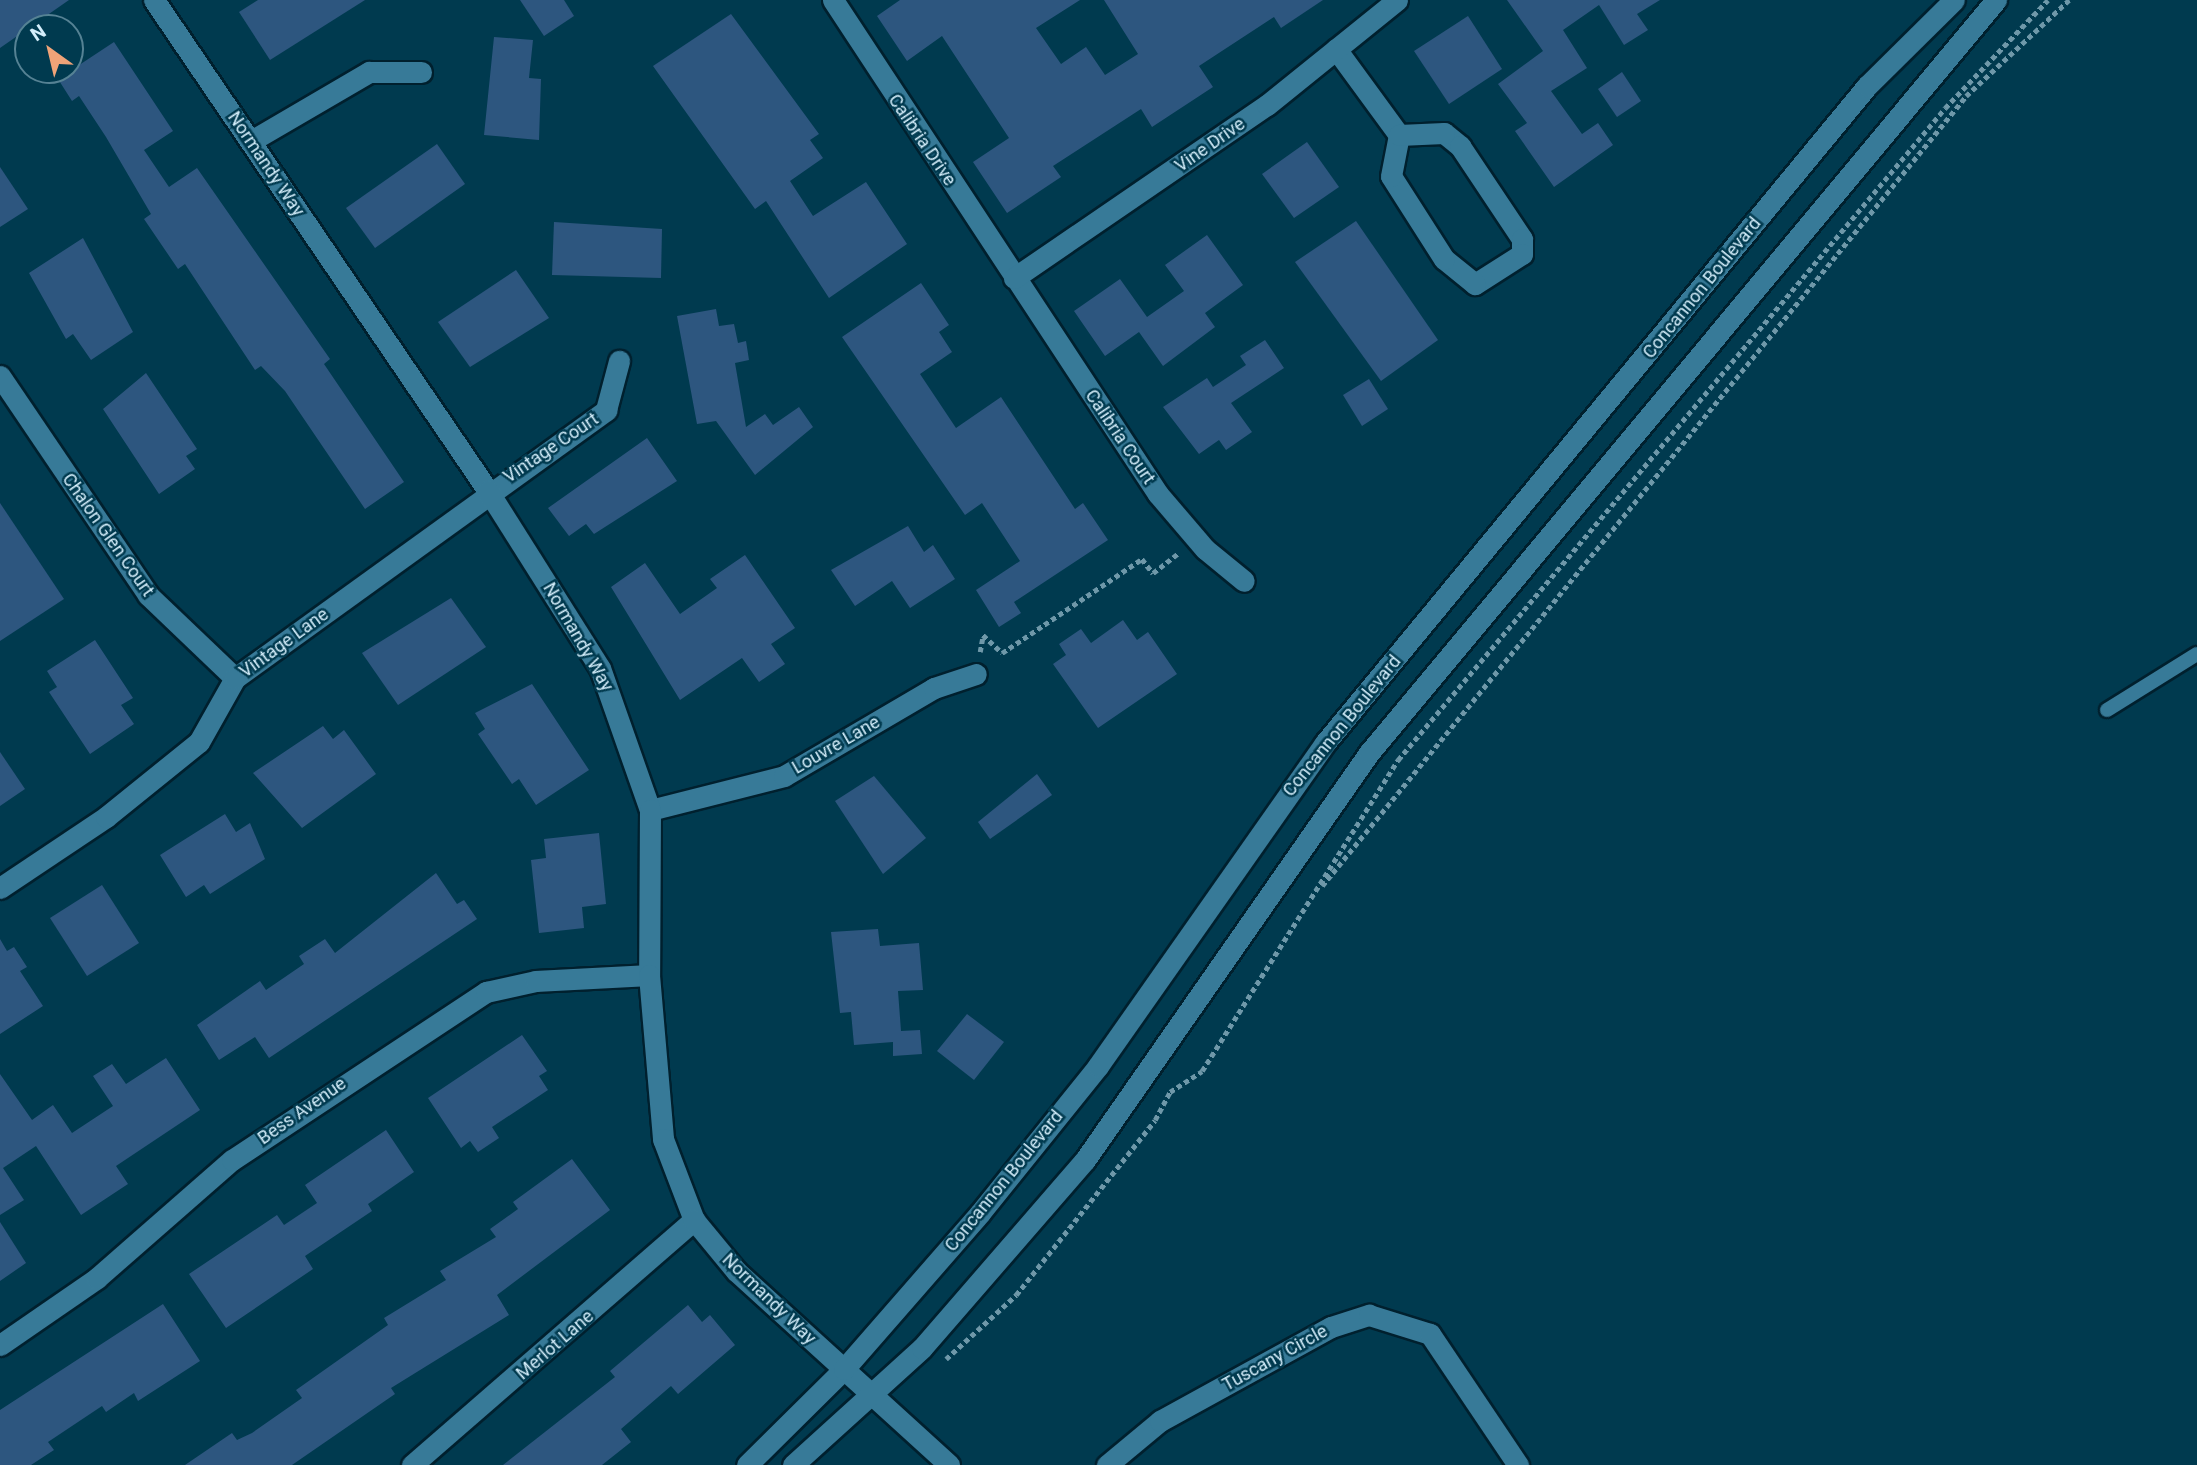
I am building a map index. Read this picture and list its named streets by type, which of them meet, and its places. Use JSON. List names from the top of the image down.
{
  "streets": {
    "street": [
      "Calibria Drive",
      "Vine Drive",
      "Normandy Way",
      "Concannon Boulevard",
      "Calibria Court",
      "Vintage Court",
      "Chalon Glen Court",
      "Vintage Lane",
      "Louvre Lane",
      "Bess Avenue",
      "Merlot Lane",
      "Tuscany Circle"
    ]
  },
  "crossings": [
    ["Calibria Drive", "Vine Drive"],
    ["Calibria Drive", "Calibria Court"],
    ["Vine Drive", "Calibria Court"],
    ["Normandy Way", "Concannon Boulevard"],
    ["Normandy Way", "Vintage Court"],
    ["Normandy Way", "Vintage Lane"],
    ["Normandy Way", "Louvre Lane"],
    ["Normandy Way", "Bess Avenue"],
    ["Normandy Way", "Merlot Lane"],
    ["Vintage Court", "Vintage Lane"],
    ["Chalon Glen Court", "Vintage Lane"]
  ],
  "north": "top left"
}
